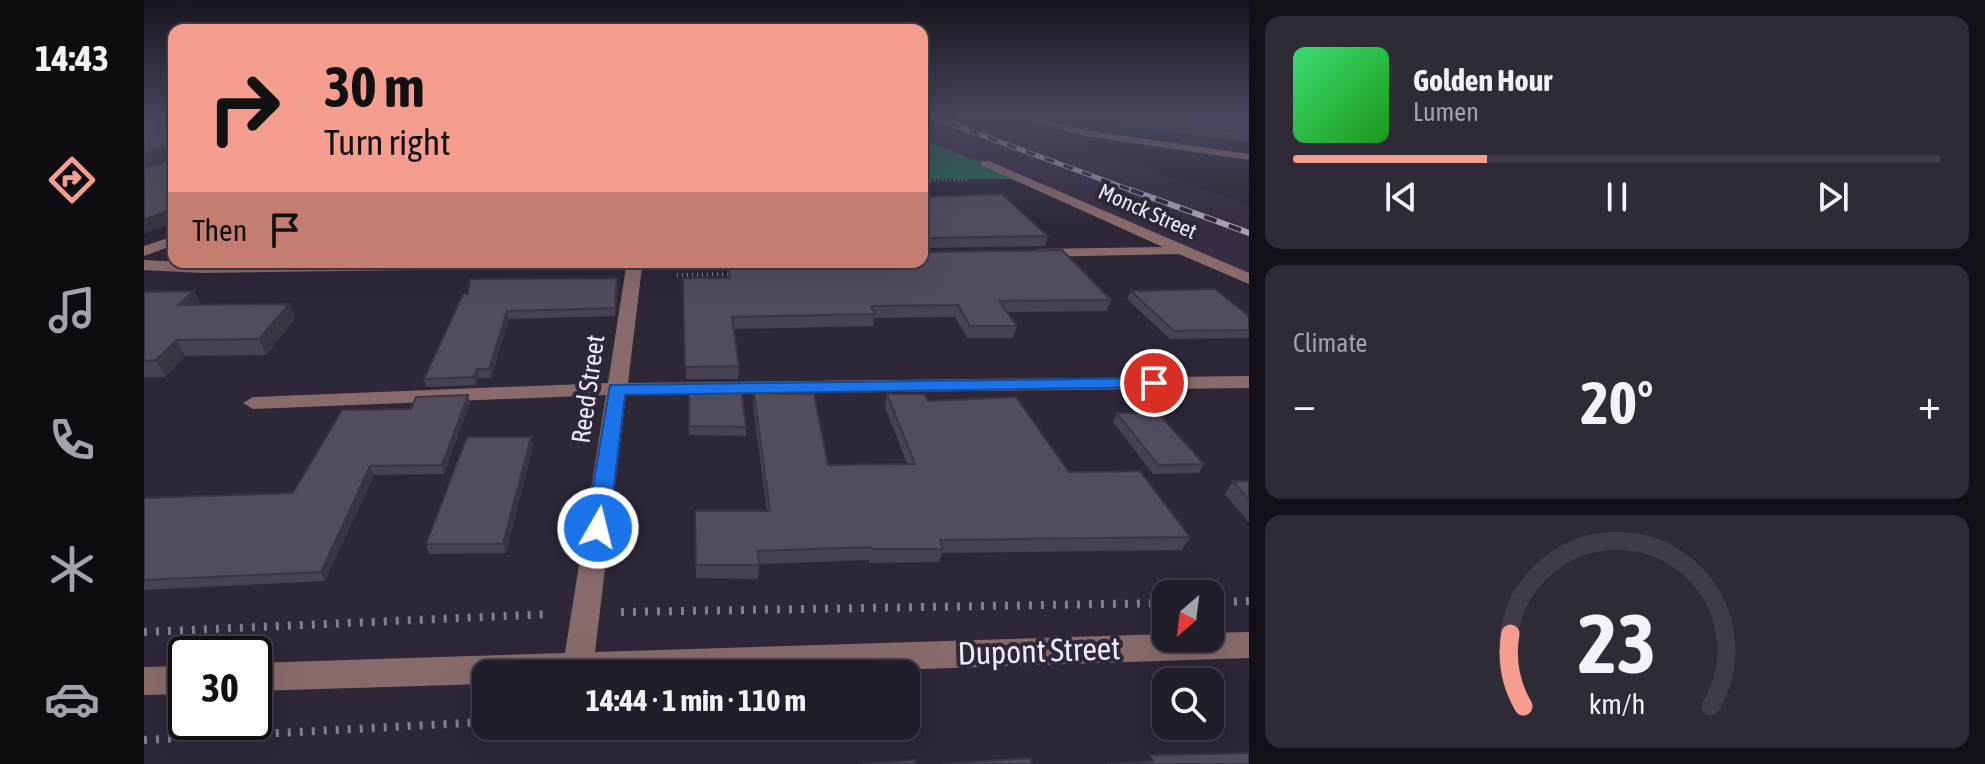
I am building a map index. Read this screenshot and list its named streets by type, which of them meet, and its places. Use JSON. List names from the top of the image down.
{
  "streets": {
    "street": ["Monck Street", "Reed Street", "Dupont Street"]
  },
  "north": "bottom left",
  "page": {
    "tabs": "14:43",
    "turn": ["30 m", "Turn right"],
    "song": ["Golden Hour", "Lumen"],
    "then": "Then",
    "tile": "Climate",
    "heat": ["−", "20°", "+"],
    "limit": "30",
    "trip": "14:44 · 1 min · 110 m",
    "gauge": ["23", "km/h"]
  }
}
